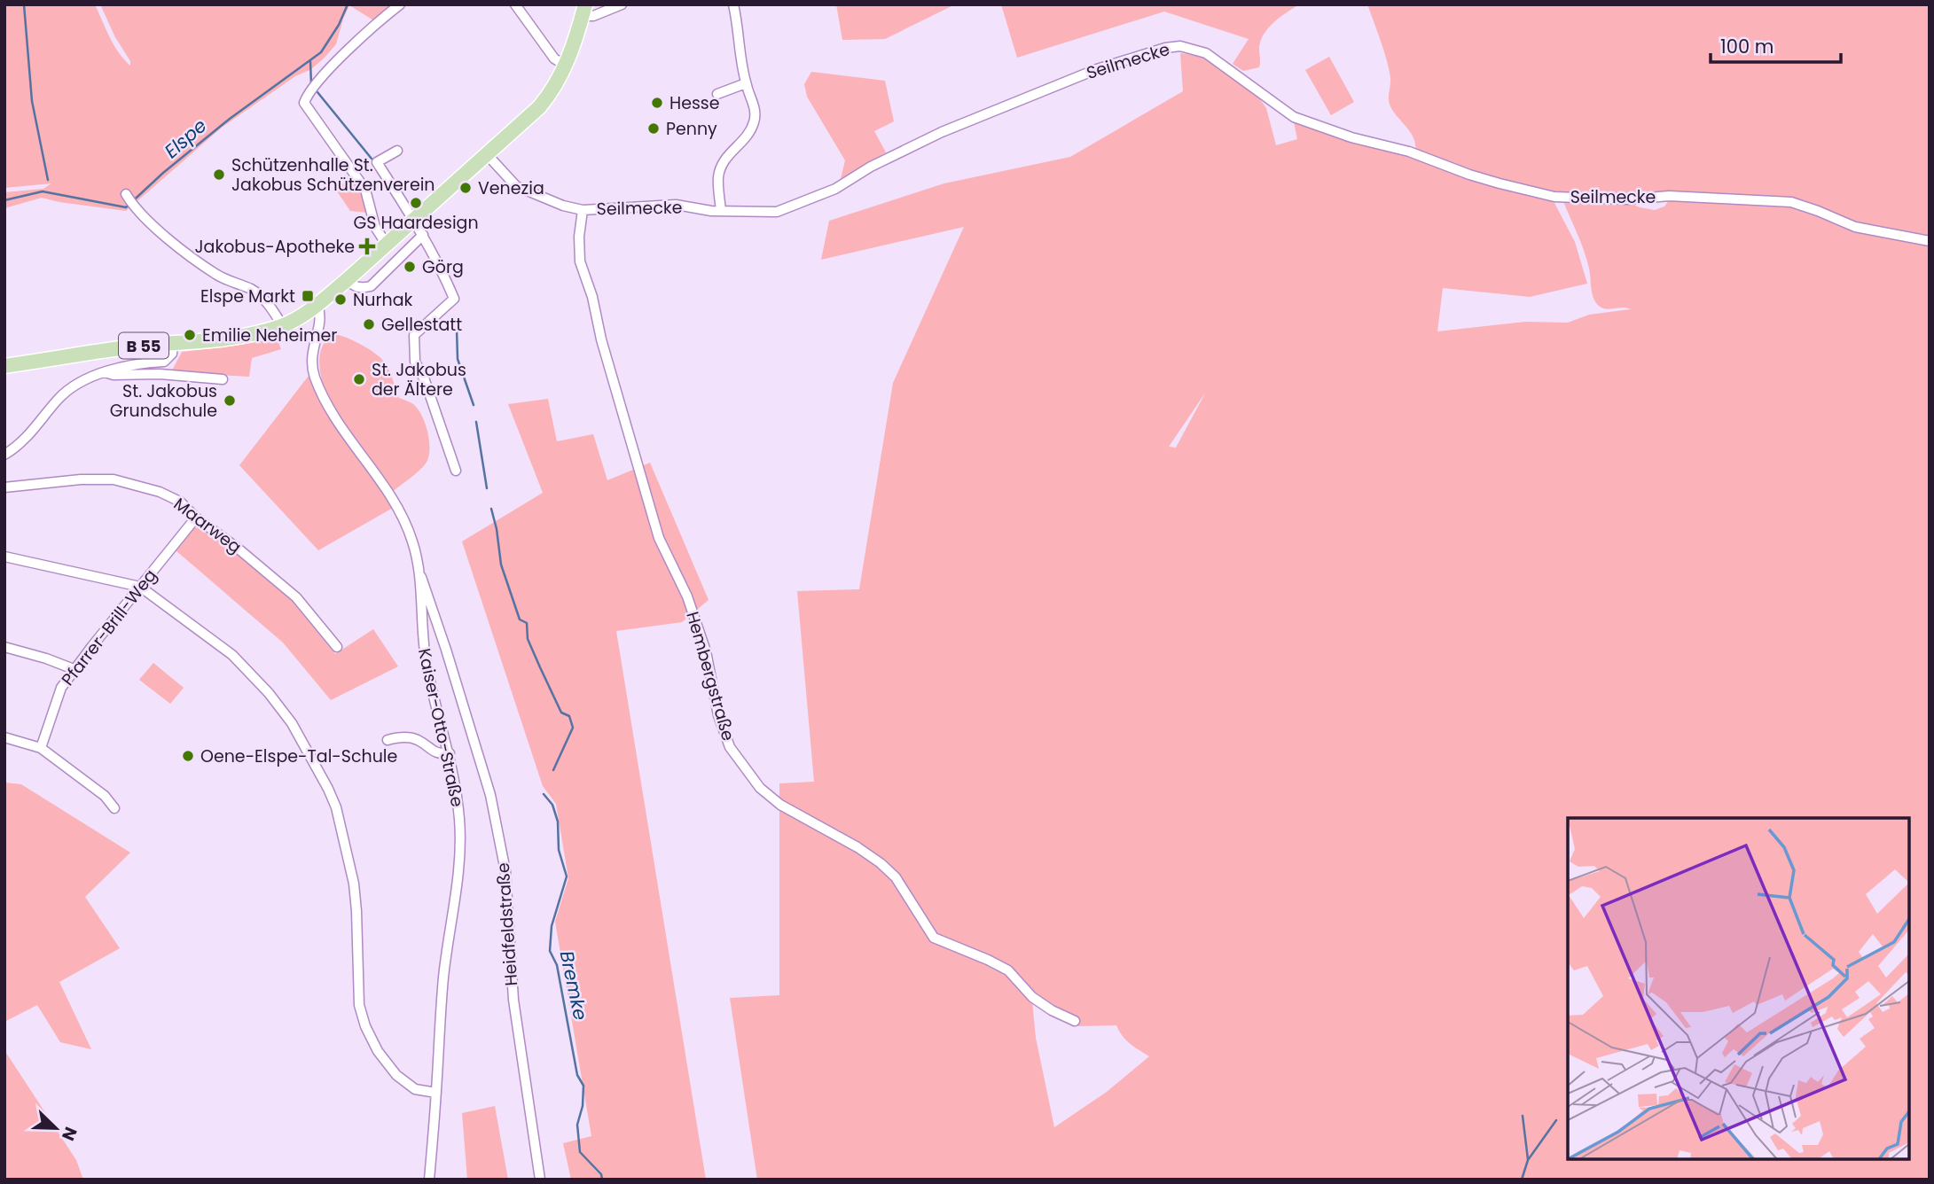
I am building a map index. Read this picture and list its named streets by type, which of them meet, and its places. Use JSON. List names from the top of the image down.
{
  "streets": {
    "main road": ["B 55"],
    "street": [
      "Seilmecke",
      "Maarweg",
      "Pfarrer-Brill-Weg",
      "Hembergstraße",
      "Kaiser-Otto-Straße",
      "Heidfeldstraße"
    ]
  },
  "crossings": [
    ["Seilmecke", "B 55"],
    ["Seilmecke", "Hembergstraße"],
    ["B 55", "Kaiser-Otto-Straße"],
    ["Maarweg", "Pfarrer-Brill-Weg"],
    ["Kaiser-Otto-Straße", "Heidfeldstraße"]
  ],
  "water": ["Elspe", "Bremke"],
  "places": {
    "other": [
      "Hesse",
      "Penny",
      "Schützenhalle St. Jakobus Schützenverein",
      "Venezia",
      "GS Haardesign",
      "Görg",
      "Nurhak",
      "Gellestatt",
      "Emilie Neheimer",
      "St. Jakobus der Ältere",
      "St. Jakobus Grundschule",
      "Oene-Elspe-Tal-Schule"
    ],
    "health": ["Jakobus-Apotheke"],
    "transit": ["Elspe Markt"]
  },
  "scale_bar": "100 m",
  "north": "bottom right"
}
